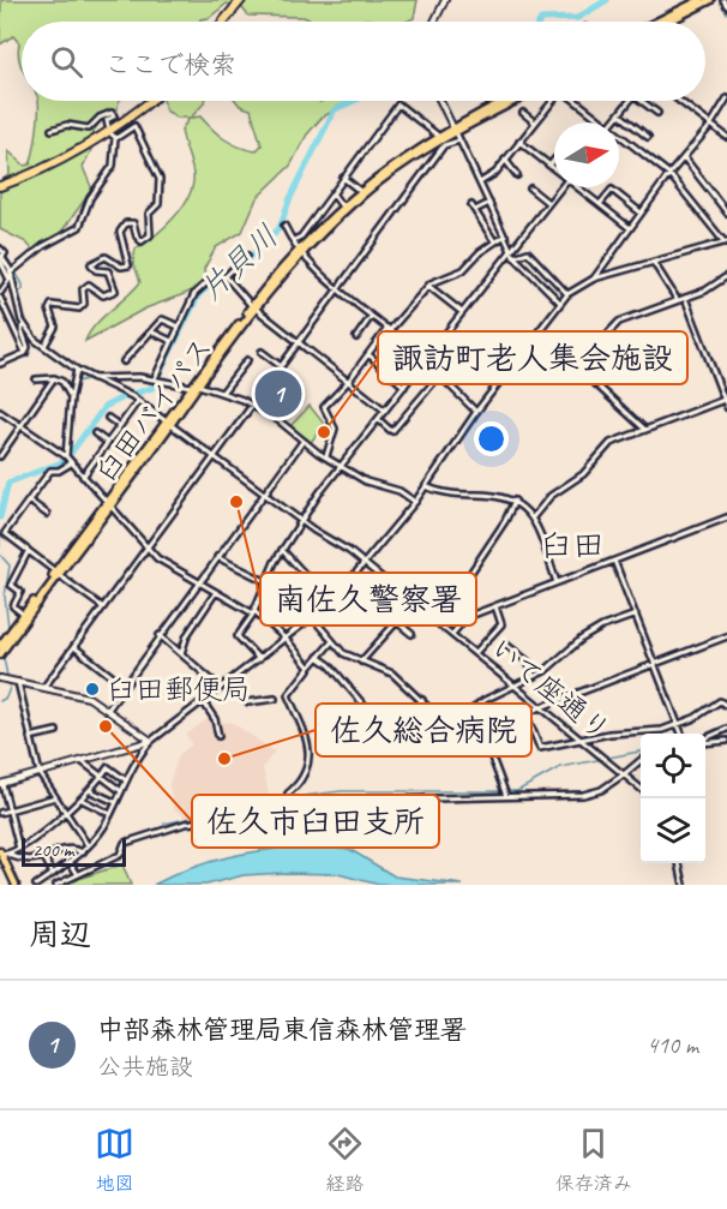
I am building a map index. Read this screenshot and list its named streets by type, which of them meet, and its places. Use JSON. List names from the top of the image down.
{
  "streets": {
    "highway": ["臼田バイパス"],
    "street": ["いて座通り"]
  },
  "crossings": [
    ["臼田バイパス", "いて座通り"]
  ],
  "districts": ["臼田"],
  "water": ["片貝川"],
  "places": [
    "諏訪町老人集会施設",
    "南佐久警察署",
    "臼田郵便局",
    "佐久市臼田支所",
    "佐久総合病院"
  ],
  "scale_bar": "200 m",
  "north": "right",
  "page": {
    "search": "ここで検索",
    "pins": "1",
    "scale": "200 m",
    "heading": "周辺",
    "list": [
      {
        "mark": "1",
        "name": "中部森林管理局東信森林管理署",
        "note": "公共施設",
        "value": "410 m"
      }
    ],
    "nav": ["地図", "経路", "保存済み"]
  }
}
